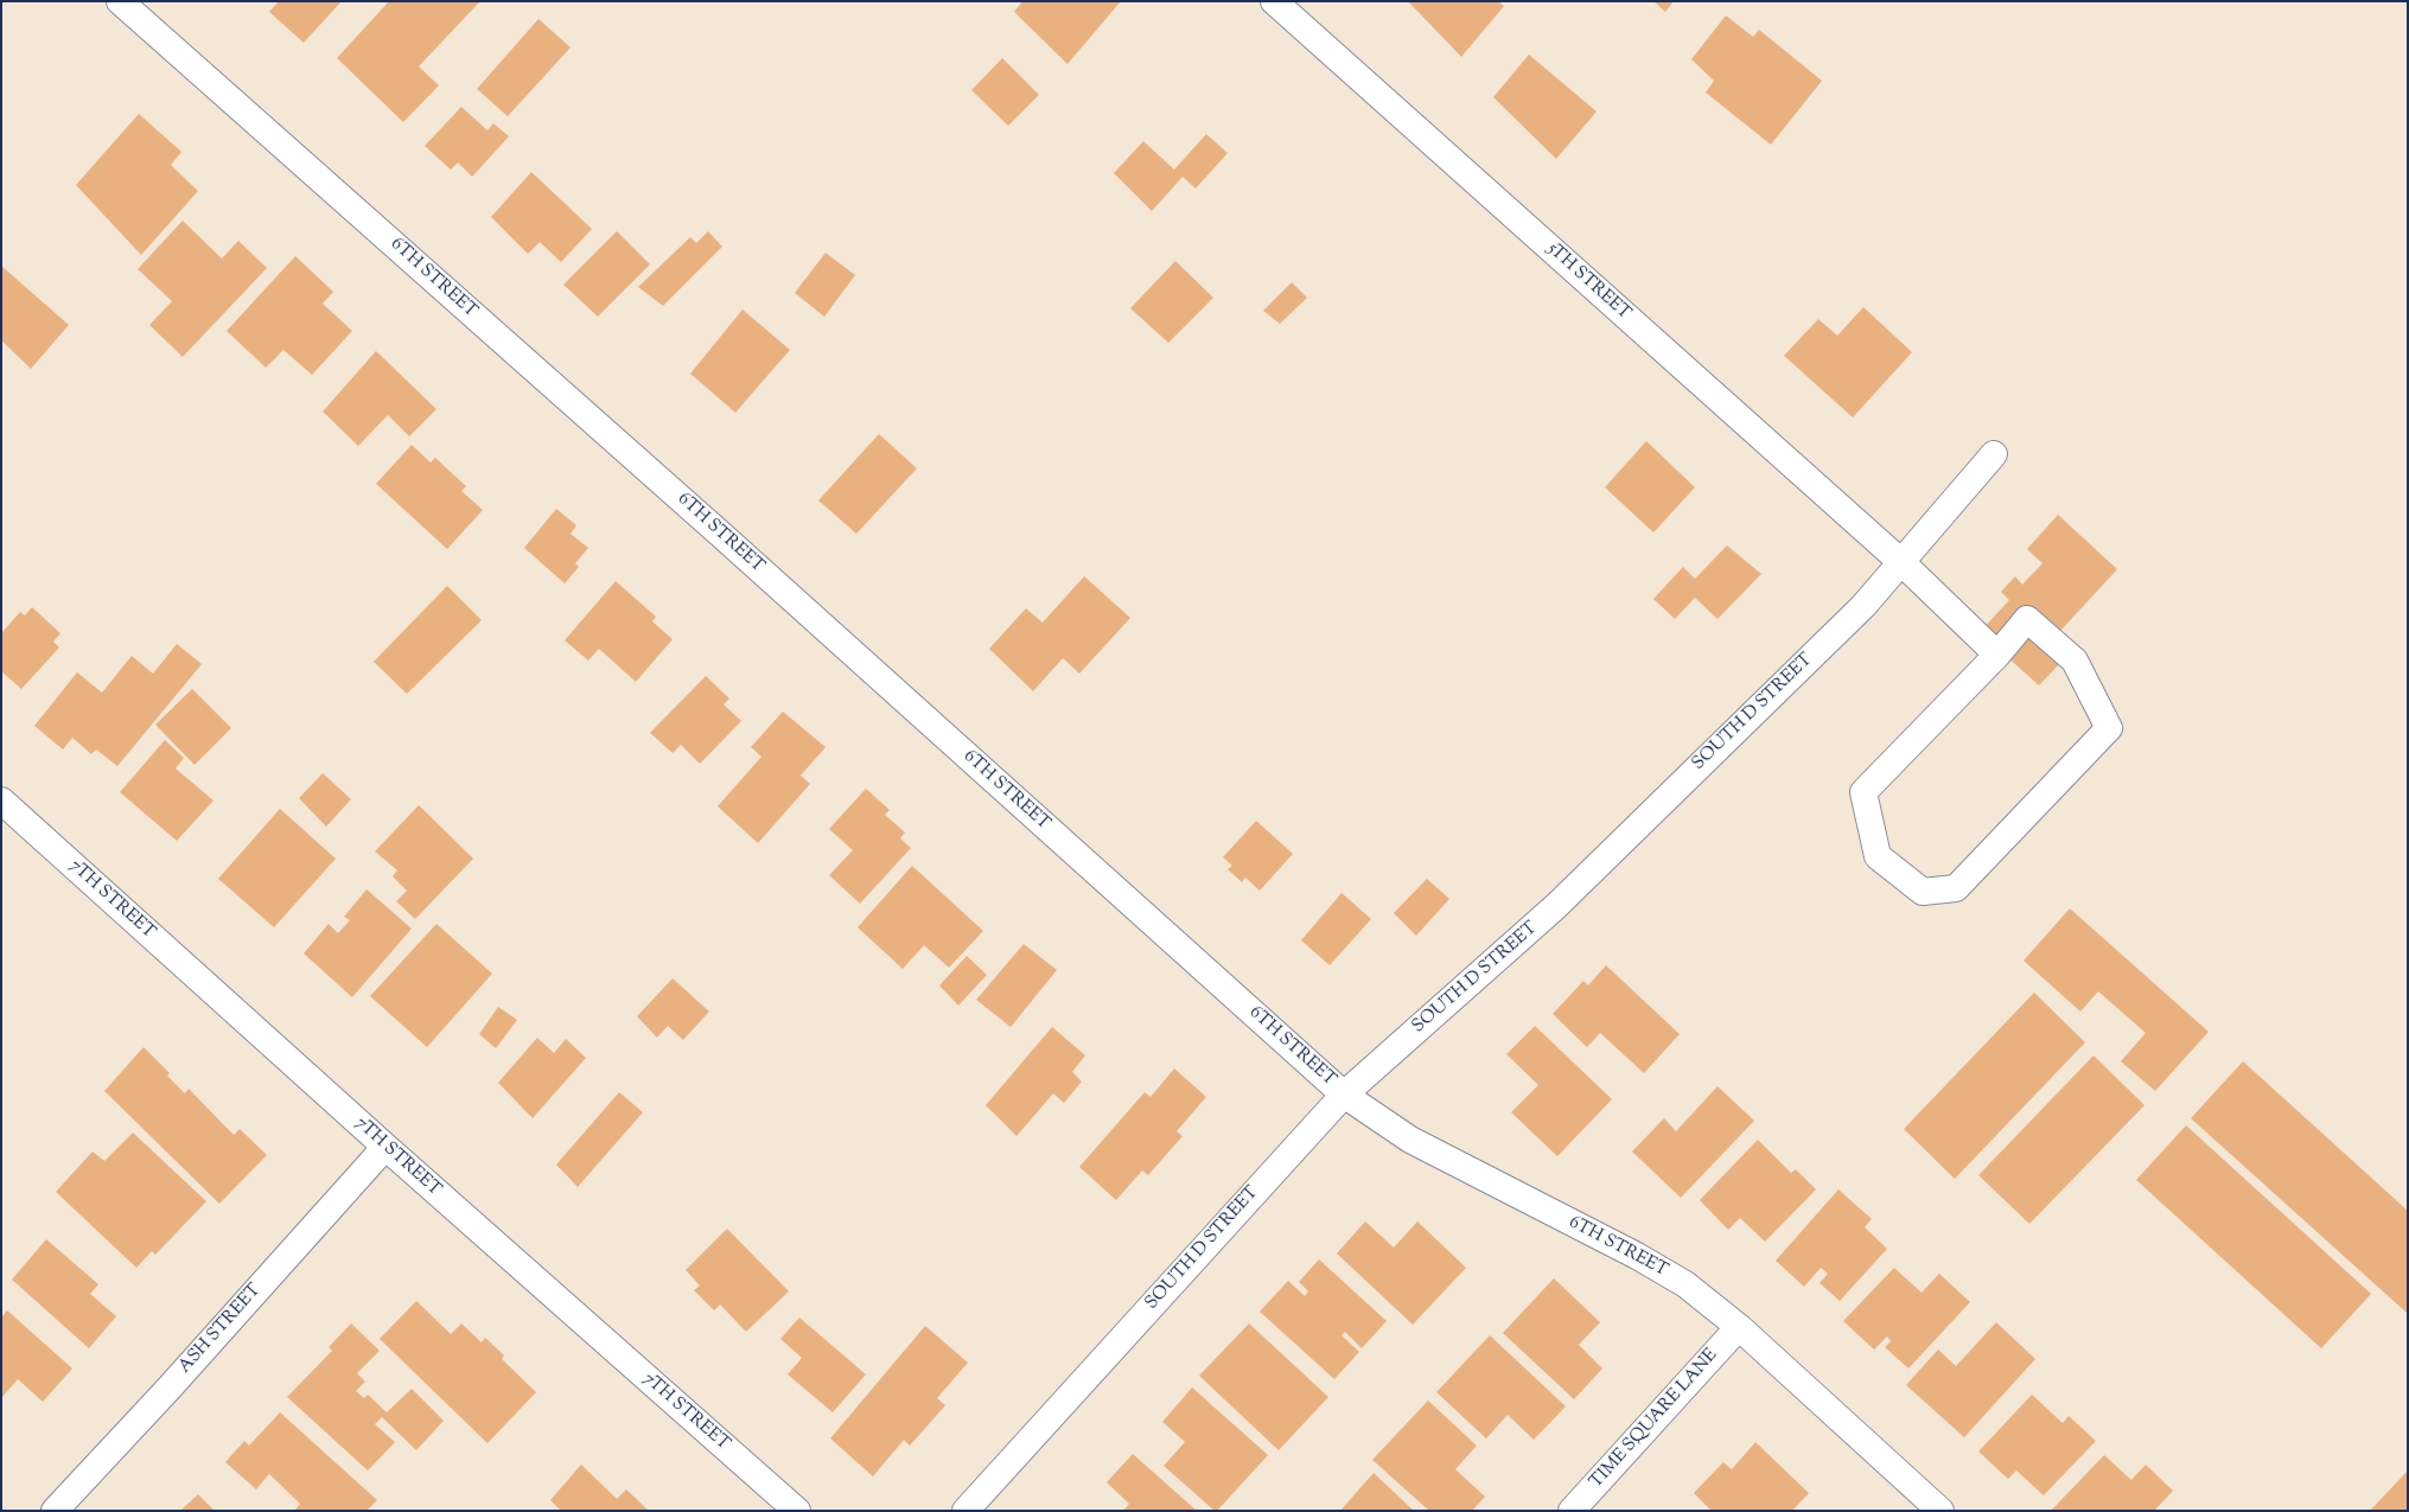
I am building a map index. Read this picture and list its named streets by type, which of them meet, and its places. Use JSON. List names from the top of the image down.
{
  "streets": {
    "street": [
      "6TH STREET",
      "5TH STREET",
      "SOUTH D STREET",
      "7TH STREET",
      "ASH STREET",
      "TIME SQUARE LANE"
    ]
  },
  "crossings": [
    ["6TH STREET", "SOUTH D STREET"],
    ["6TH STREET", "TIME SQUARE LANE"],
    ["5TH STREET", "SOUTH D STREET"],
    ["7TH STREET", "ASH STREET"]
  ]
}
